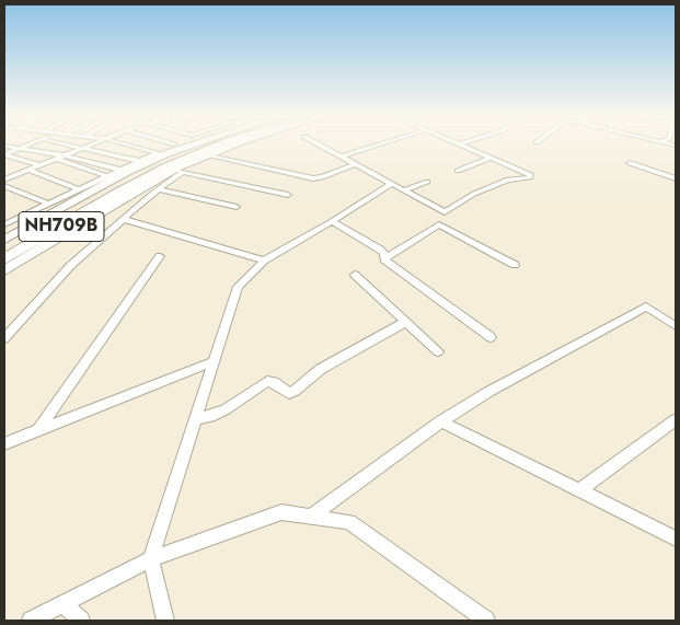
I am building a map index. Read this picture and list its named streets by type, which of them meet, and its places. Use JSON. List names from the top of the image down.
{
  "streets": {
    "highway": ["NH709B"]
  }
}
